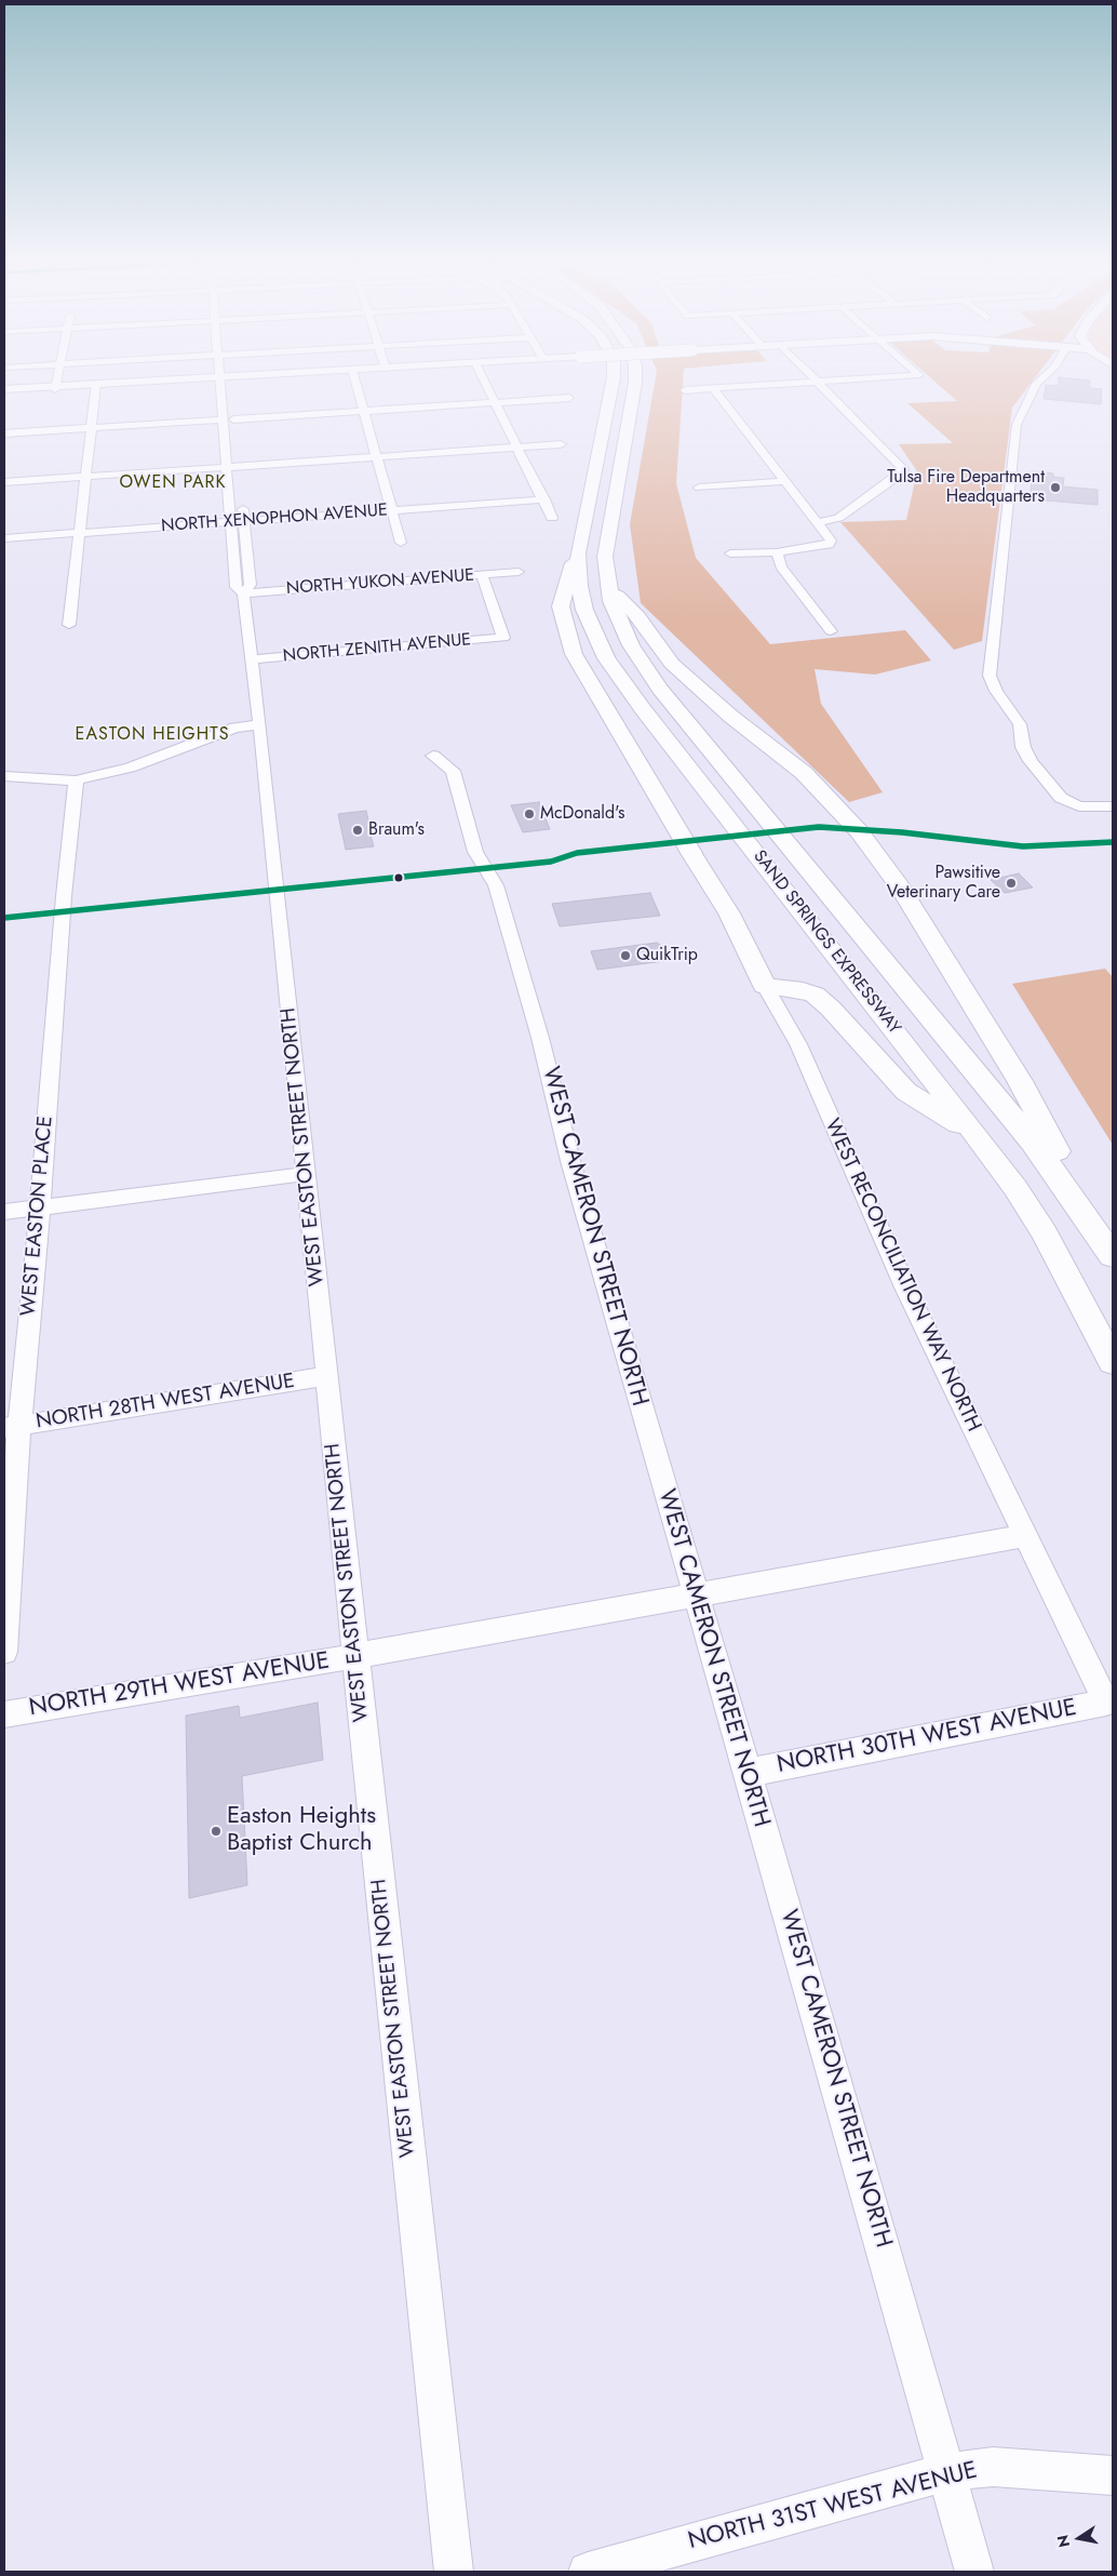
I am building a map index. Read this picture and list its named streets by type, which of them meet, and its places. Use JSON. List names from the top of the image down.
{
  "streets": {
    "main road": ["SAND SPRINGS EXPRESSWAY", "WEST RECONCILIATION WAY NORTH"],
    "street": [
      "NORTH XENOPHON AVENUE",
      "NORTH YUKON AVENUE",
      "NORTH ZENITH AVENUE",
      "WEST EASTON STREET NORTH",
      "WEST EASTON PLACE",
      "WEST CAMERON STREET NORTH",
      "NORTH 28TH WEST AVENUE",
      "NORTH 29TH WEST AVENUE",
      "NORTH 30TH WEST AVENUE",
      "NORTH 31ST WEST AVENUE"
    ]
  },
  "crossings": [
    ["NORTH XENOPHON AVENUE", "WEST EASTON STREET NORTH"],
    ["NORTH YUKON AVENUE", "NORTH ZENITH AVENUE"],
    ["NORTH YUKON AVENUE", "WEST EASTON STREET NORTH"],
    ["NORTH ZENITH AVENUE", "WEST EASTON STREET NORTH"],
    ["SAND SPRINGS EXPRESSWAY", "WEST RECONCILIATION WAY NORTH"],
    ["WEST EASTON STREET NORTH", "NORTH 28TH WEST AVENUE"],
    ["WEST EASTON STREET NORTH", "NORTH 29TH WEST AVENUE"],
    ["WEST EASTON PLACE", "NORTH 28TH WEST AVENUE"],
    ["WEST CAMERON STREET NORTH", "NORTH 29TH WEST AVENUE"],
    ["WEST CAMERON STREET NORTH", "NORTH 30TH WEST AVENUE"],
    ["WEST CAMERON STREET NORTH", "NORTH 31ST WEST AVENUE"],
    ["WEST RECONCILIATION WAY NORTH", "NORTH 29TH WEST AVENUE"],
    ["WEST RECONCILIATION WAY NORTH", "NORTH 30TH WEST AVENUE"]
  ],
  "districts": ["OWEN PARK", "EASTON HEIGHTS"],
  "places": [
    "Tulsa Fire Department Headquarters",
    "McDonald's",
    "Braum's",
    "Pawsitive Veterinary Care",
    "QuikTrip",
    "Easton Heights Baptist Church"
  ],
  "north": "left"
}
